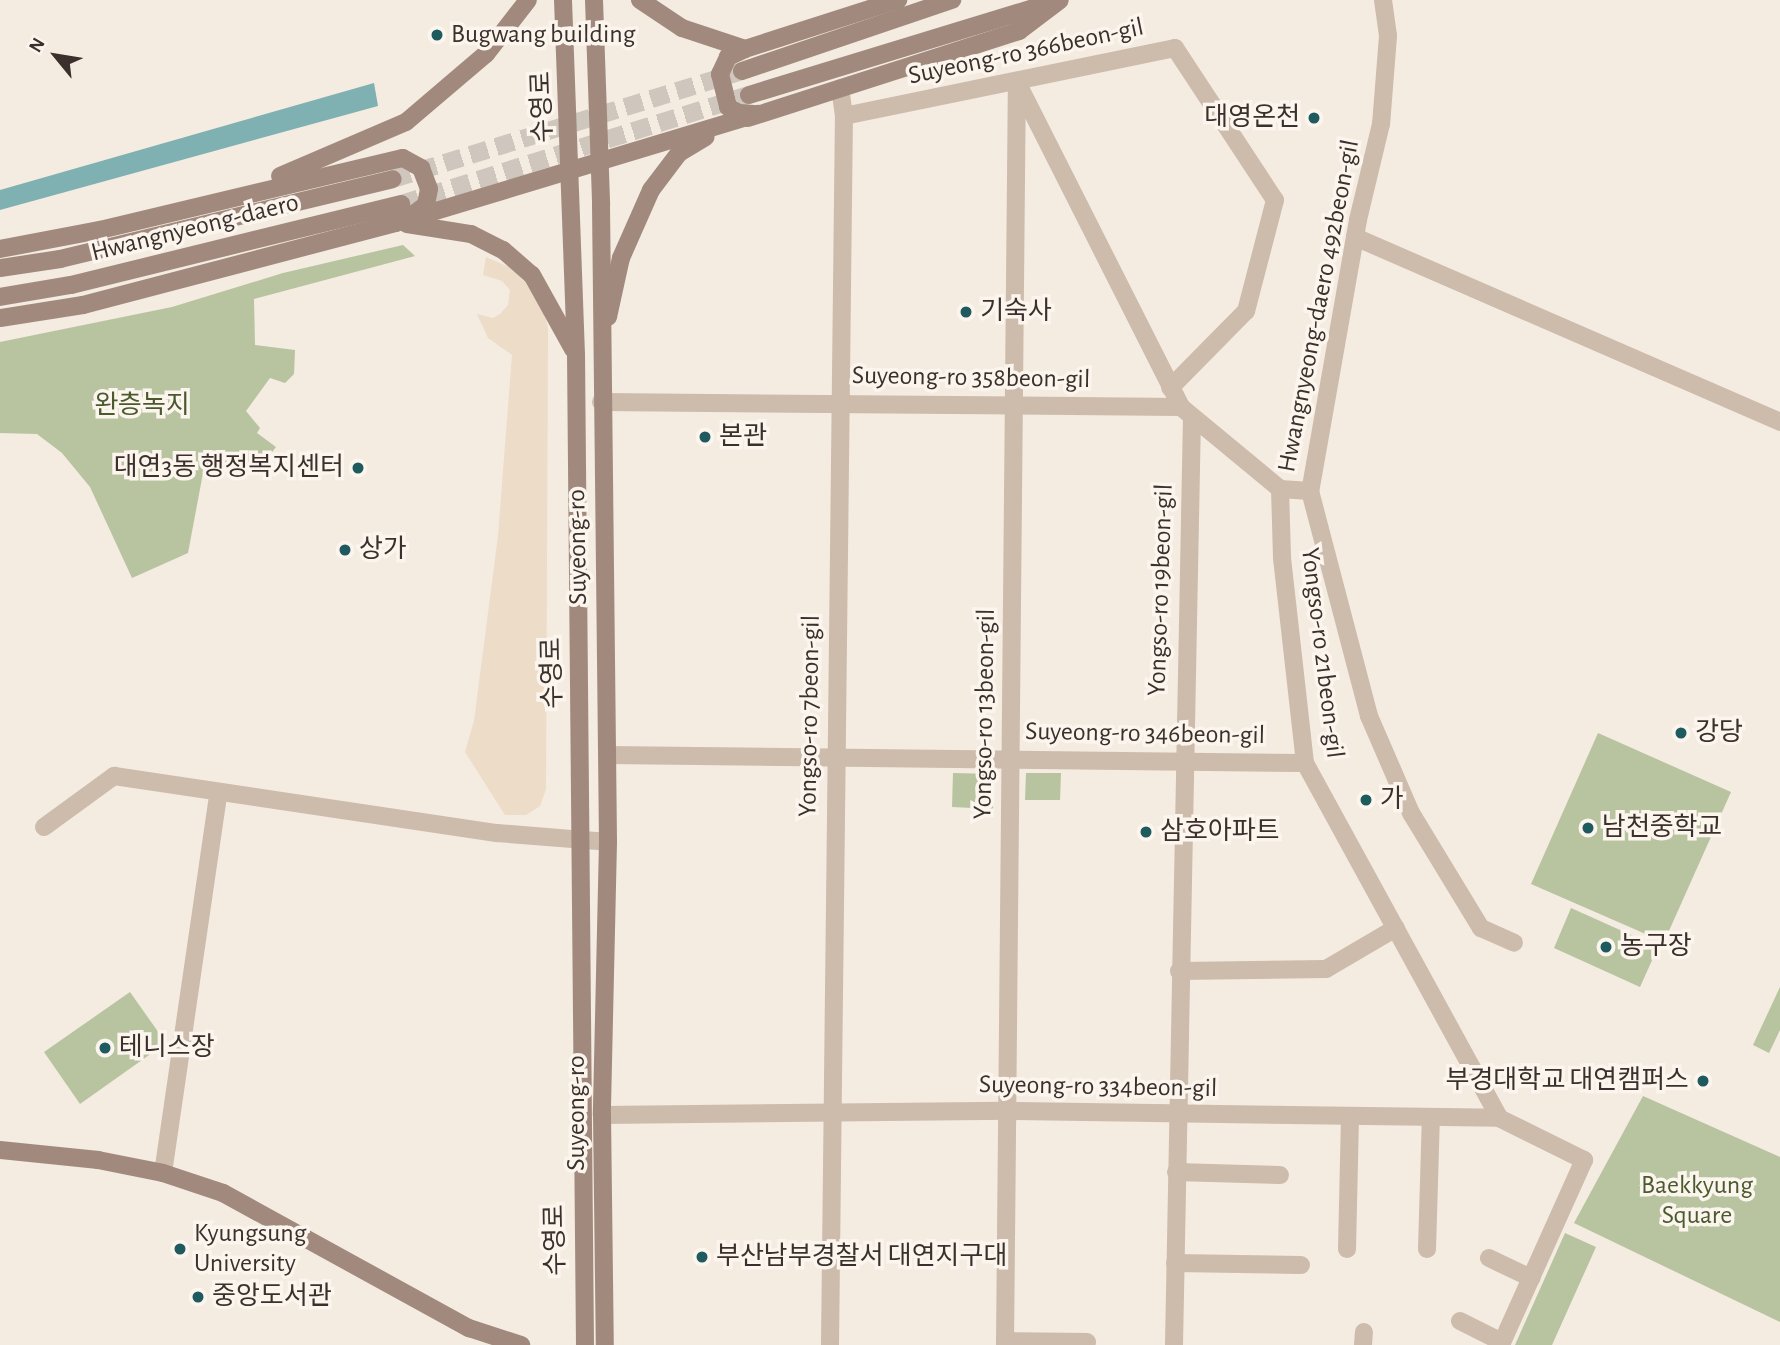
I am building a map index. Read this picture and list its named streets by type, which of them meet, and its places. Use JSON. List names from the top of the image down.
{
  "streets": {
    "main road": ["수영로", "Hwangnyeong-daero", "Suyeong-ro"],
    "street": [
      "Suyeong-ro 366beon-gil",
      "Hwangnyeong-daero 492beon-gil",
      "Suyeong-ro 358beon-gil",
      "Yongso-ro 19beon-gil",
      "Yongso-ro 21beon-gil",
      "Yongso-ro 13beon-gil",
      "Yongso-ro 7beon-gil",
      "Suyeong-ro 346beon-gil",
      "Suyeong-ro 334beon-gil"
    ]
  },
  "crossings": [
    ["Suyeong-ro 366beon-gil", "Yongso-ro 13beon-gil"],
    ["Suyeong-ro 366beon-gil", "Yongso-ro 7beon-gil"],
    ["Suyeong-ro 358beon-gil", "Suyeong-ro"],
    ["Suyeong-ro 358beon-gil", "Yongso-ro 19beon-gil"],
    ["Suyeong-ro 358beon-gil", "Yongso-ro 13beon-gil"],
    ["Suyeong-ro 358beon-gil", "Yongso-ro 7beon-gil"],
    ["Suyeong-ro", "Suyeong-ro 346beon-gil"],
    ["Suyeong-ro", "Suyeong-ro 334beon-gil"],
    ["Yongso-ro 19beon-gil", "Suyeong-ro 346beon-gil"],
    ["Yongso-ro 19beon-gil", "Suyeong-ro 334beon-gil"],
    ["Yongso-ro 21beon-gil", "Suyeong-ro 346beon-gil"],
    ["Yongso-ro 21beon-gil", "Suyeong-ro 334beon-gil"],
    ["Yongso-ro 13beon-gil", "Suyeong-ro 346beon-gil"],
    ["Yongso-ro 13beon-gil", "Suyeong-ro 334beon-gil"],
    ["Yongso-ro 7beon-gil", "Suyeong-ro 346beon-gil"],
    ["Yongso-ro 7beon-gil", "Suyeong-ro 334beon-gil"]
  ],
  "parks": ["완층녹지", "Baekkyung Square"],
  "places": [
    "Bugwang building",
    "대영온천",
    "기숙사",
    "본관",
    "대연3동 행정복지센터",
    "상가",
    "강당",
    "가",
    "남천중학교",
    "삼호아파트",
    "농구장",
    "테니스장",
    "부경대학교 대연캠퍼스",
    "Kyungsung University",
    "부산남부경찰서 대연지구대",
    "중앙도서관"
  ],
  "north": "top left"
}
